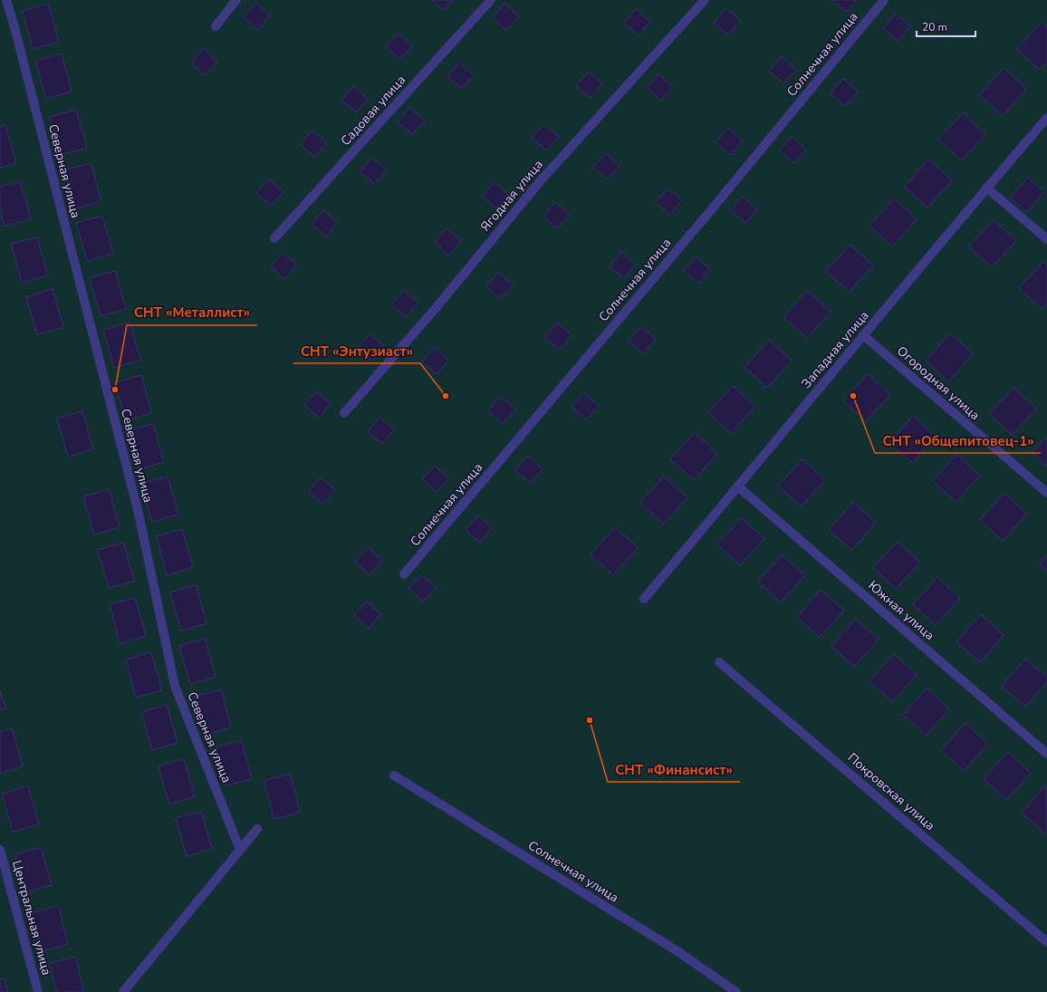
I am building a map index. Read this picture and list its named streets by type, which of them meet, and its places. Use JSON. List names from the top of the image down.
{
  "streets": {
    "street": [
      "Солнечная улица",
      "Садовая улица",
      "Северная улица",
      "Ягодная улица",
      "Западная улица",
      "Огородная улица",
      "Южная улица",
      "Покровская улица",
      "Центральная улица"
    ]
  },
  "crossings": [
    ["Западная улица", "Огородная улица"],
    ["Западная улица", "Южная улица"]
  ],
  "places": [
    "СНТ «Металлист»",
    "СНТ «Энтузиаст»",
    "СНТ «Общепитовец-1»",
    "СНТ «Финансист»"
  ],
  "scale_bar": "20 m"
}
